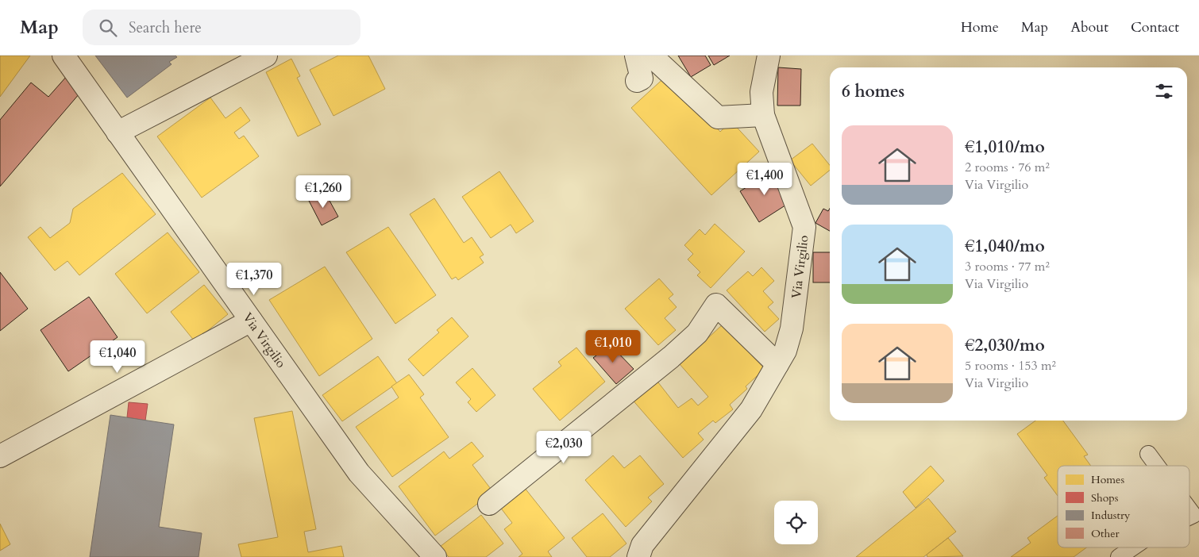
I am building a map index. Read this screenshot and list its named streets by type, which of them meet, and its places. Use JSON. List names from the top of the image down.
{
  "streets": {
    "street": ["Via Virgilio"]
  },
  "legend": [
    "Homes",
    "Shops",
    "Industry",
    "Other"
  ],
  "page": {
    "header": "Map",
    "search": "Search here",
    "nav": [
      "Home",
      "Map",
      "About",
      "Contact"
    ],
    "heading": "6 homes",
    "list": [
      {
        "name": "€1,010/mo",
        "note": "2 rooms · 76 m² · Via Virgilio"
      },
      {
        "name": "€1,040/mo",
        "note": "3 rooms · 77 m² · Via Virgilio"
      },
      {
        "name": "€2,030/mo",
        "note": "5 rooms · 153 m² · Via Virgilio"
      }
    ],
    "price": [
      "€1,400",
      "€1,260",
      "€1,370",
      "€1,010",
      "€1,040",
      "€2,030"
    ]
  }
}
